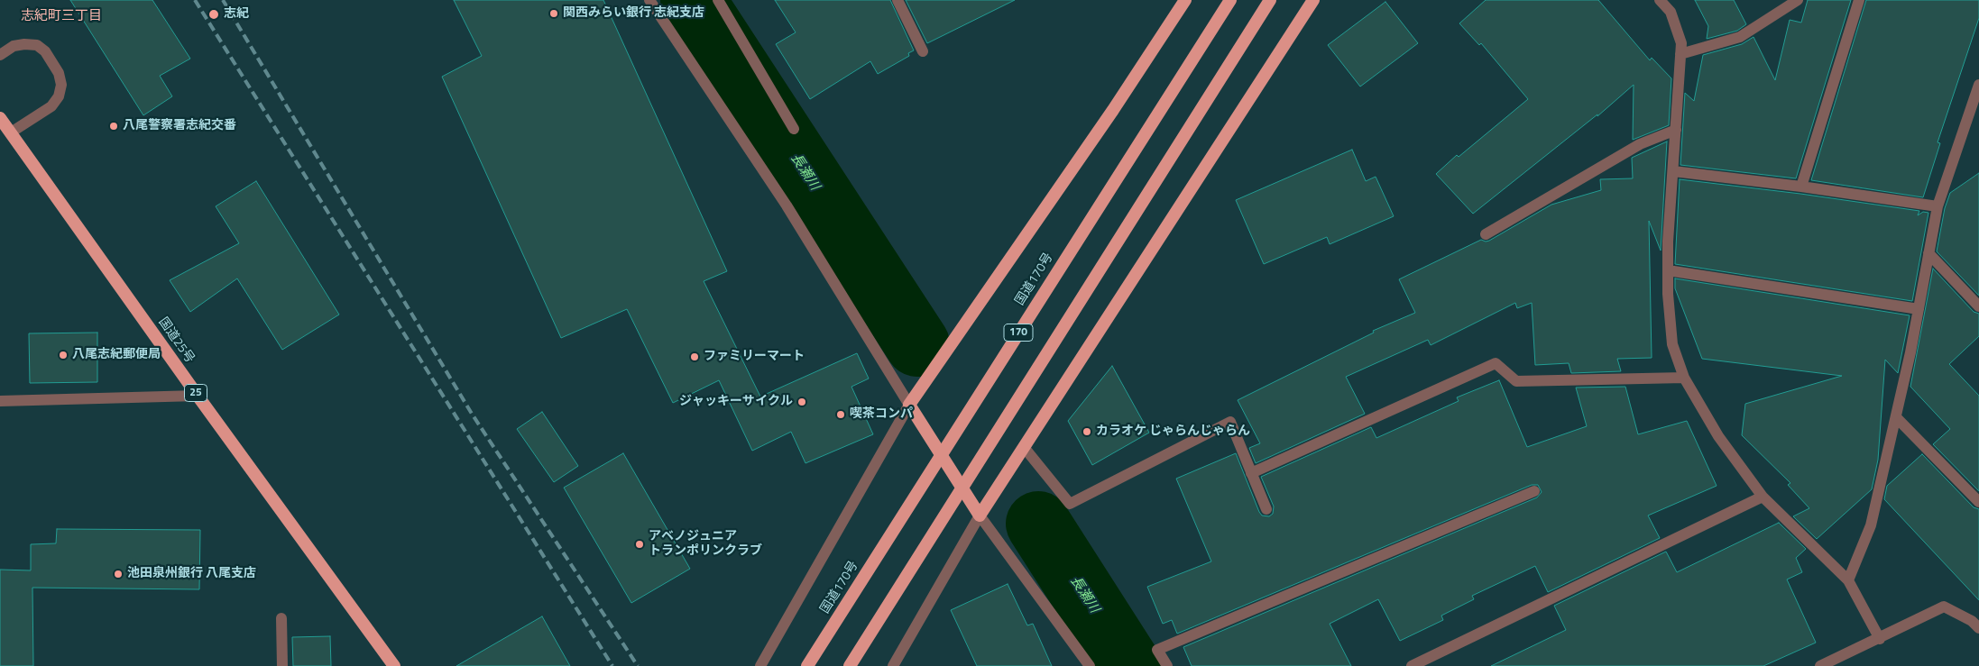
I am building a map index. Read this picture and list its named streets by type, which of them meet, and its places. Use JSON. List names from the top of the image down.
{
  "streets": {
    "highway": [
      "国道170号",
      "170",
      "国道25号",
      "25"
    ]
  },
  "districts": ["志紀町三丁目"],
  "water": ["長瀬川"],
  "places": [
    "関西みらい銀行 志紀支店",
    "志紀",
    "八尾警察署志紀交番",
    "八尾志紀郵便局",
    "ファミリーマート",
    "ジャッキーサイクル",
    "喫茶コンパ",
    "カラオケ じゃらんじゃらん",
    "アベノジュニア トランポリンクラブ",
    "池田泉州銀行 八尾支店"
  ]
}
